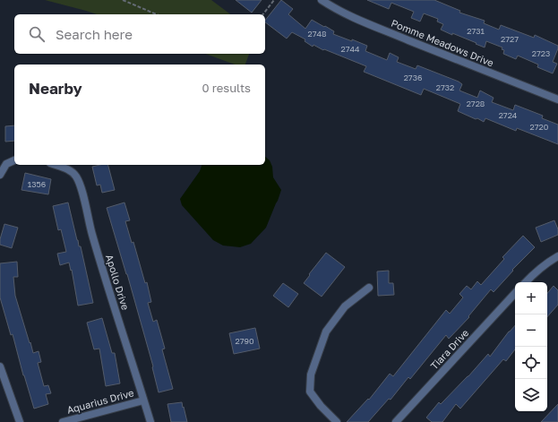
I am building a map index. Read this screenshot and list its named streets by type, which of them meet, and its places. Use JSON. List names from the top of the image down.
{
  "streets": {
    "street": [
      "Pomme Meadows Drive",
      "Apollo Drive",
      "Tiara Drive",
      "Aquarius Drive"
    ]
  },
  "crossings": [
    ["Apollo Drive", "Aquarius Drive"]
  ],
  "house_numbers": [
    "2731",
    "2748",
    "2727",
    "2744",
    "2723",
    "2736",
    "2732",
    "2728",
    "2724",
    "2720",
    "1356",
    "2790"
  ],
  "page": {
    "search": "Search here",
    "heading": ["Nearby", "0 results"],
    "map_buttons": ["+", "−"]
  }
}
